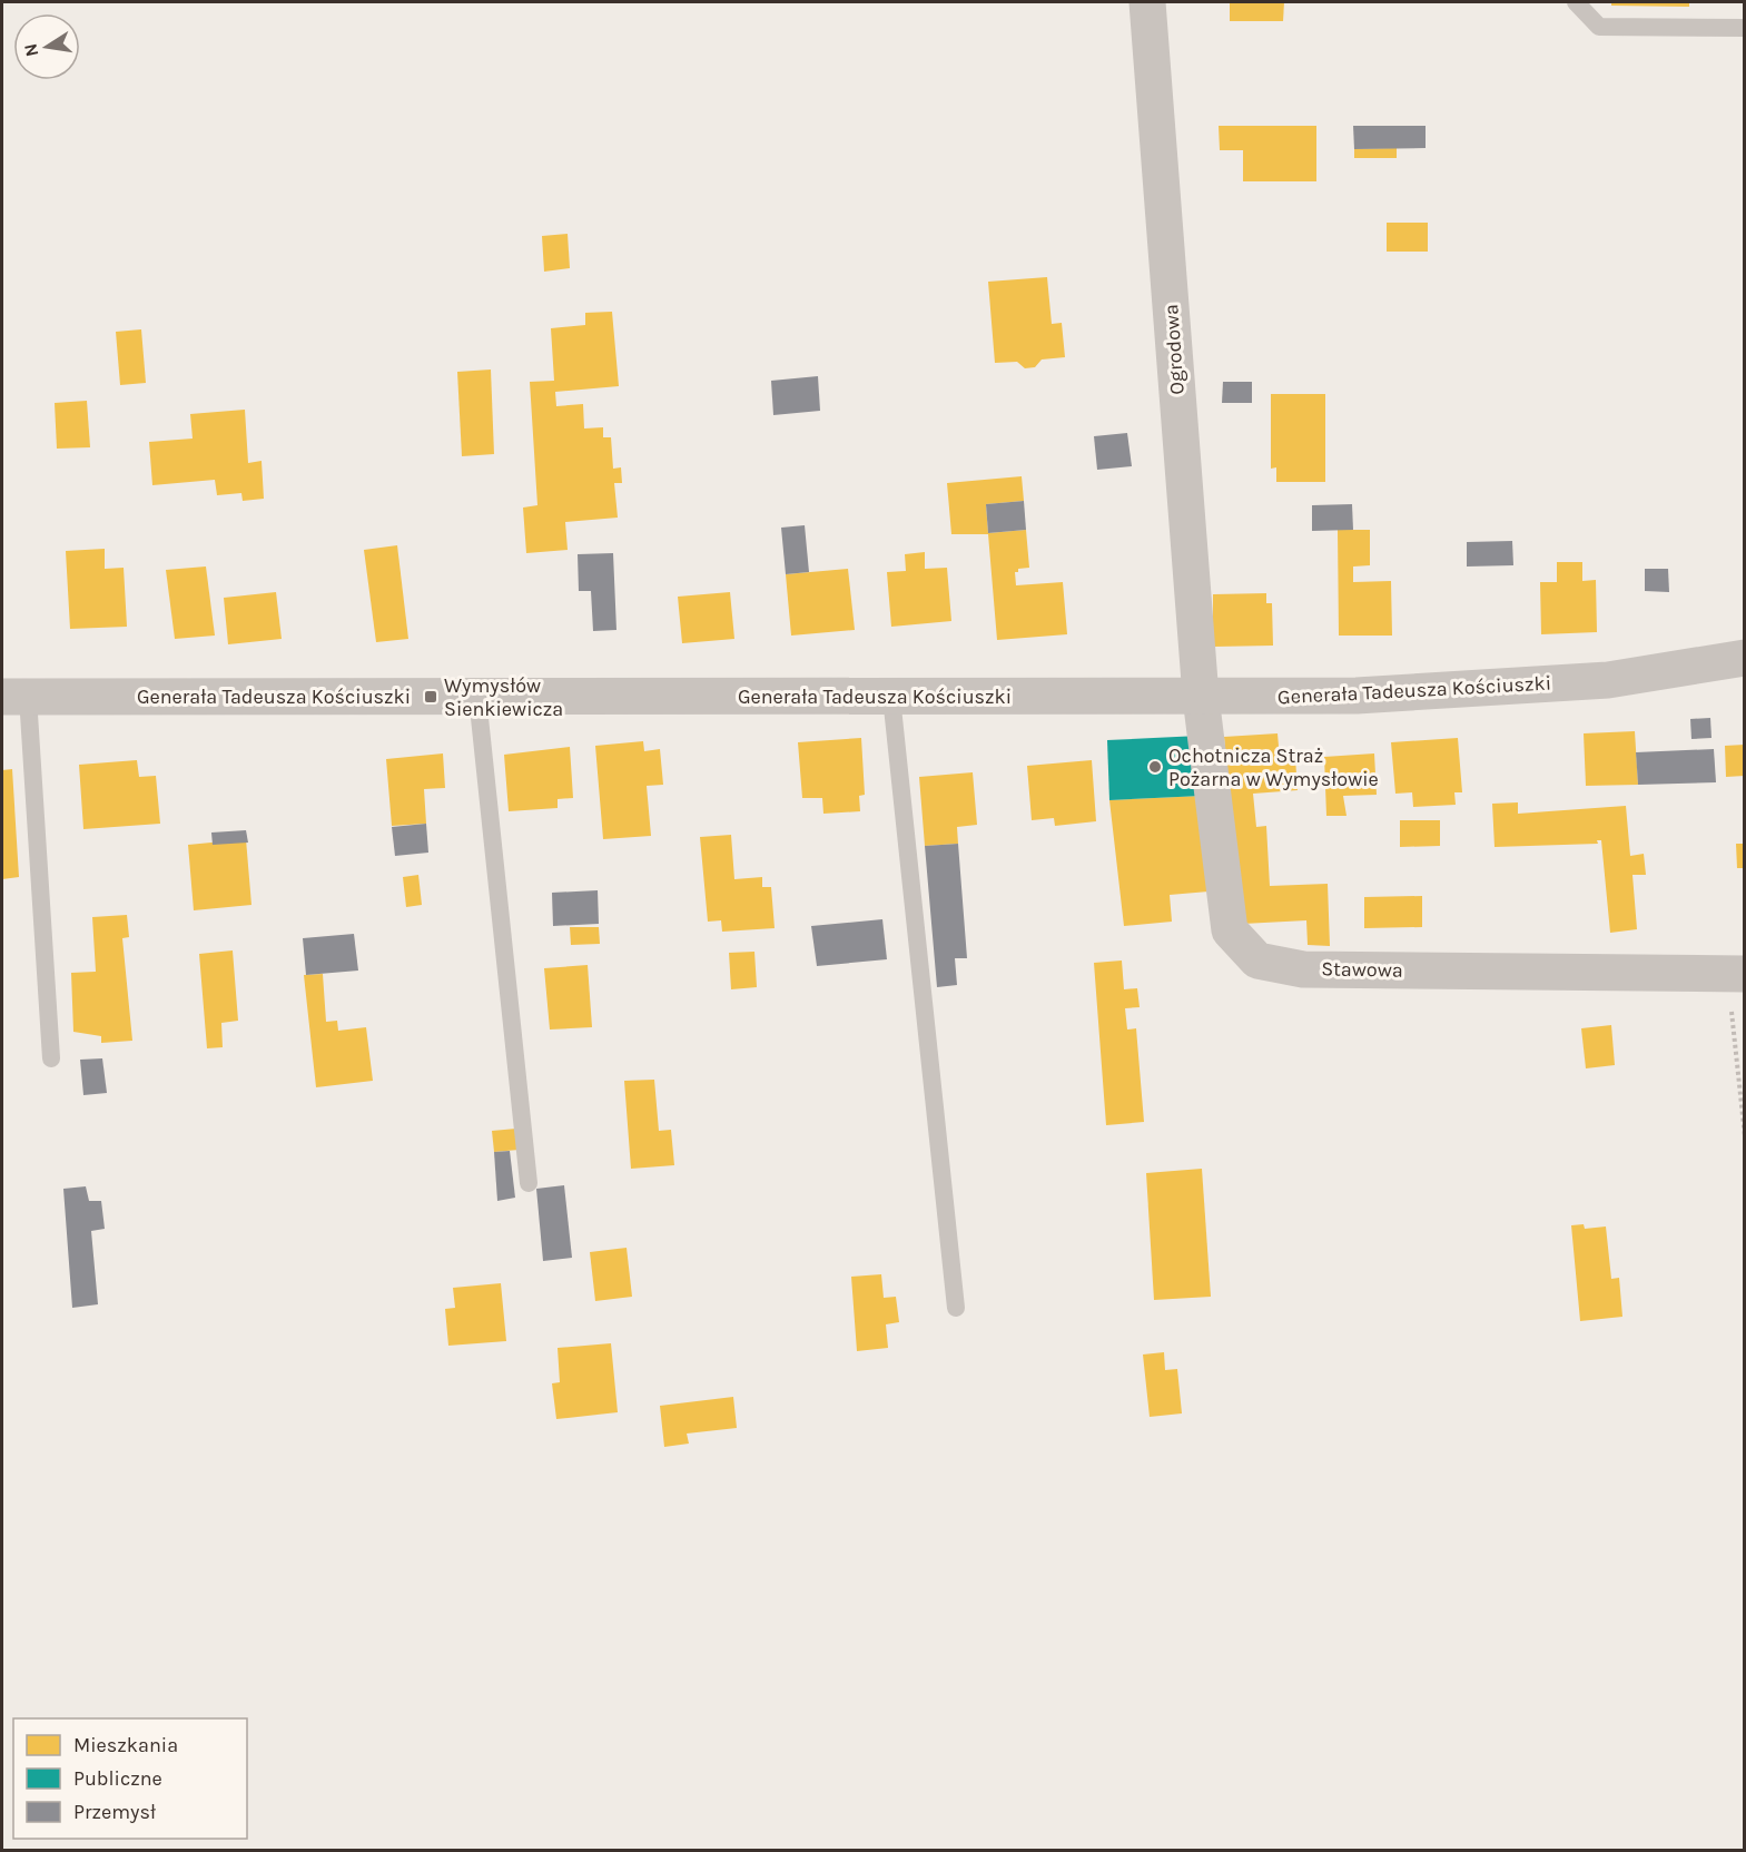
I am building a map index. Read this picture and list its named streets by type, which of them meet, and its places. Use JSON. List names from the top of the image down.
{
  "streets": {
    "street": ["Ogrodowa", "Generała Tadeusza Kościuszki", "Stawowa"]
  },
  "crossings": [
    ["Ogrodowa", "Generała Tadeusza Kościuszki"],
    ["Ogrodowa", "Stawowa"],
    ["Generała Tadeusza Kościuszki", "Stawowa"]
  ],
  "places": {
    "transit": ["Wymysłów Sienkiewicza"],
    "other": ["Ochotnicza Straż Pożarna w Wymysłowie"]
  },
  "legend": ["Mieszkania", "Publiczne", "Przemysł"],
  "north": "left"
}
